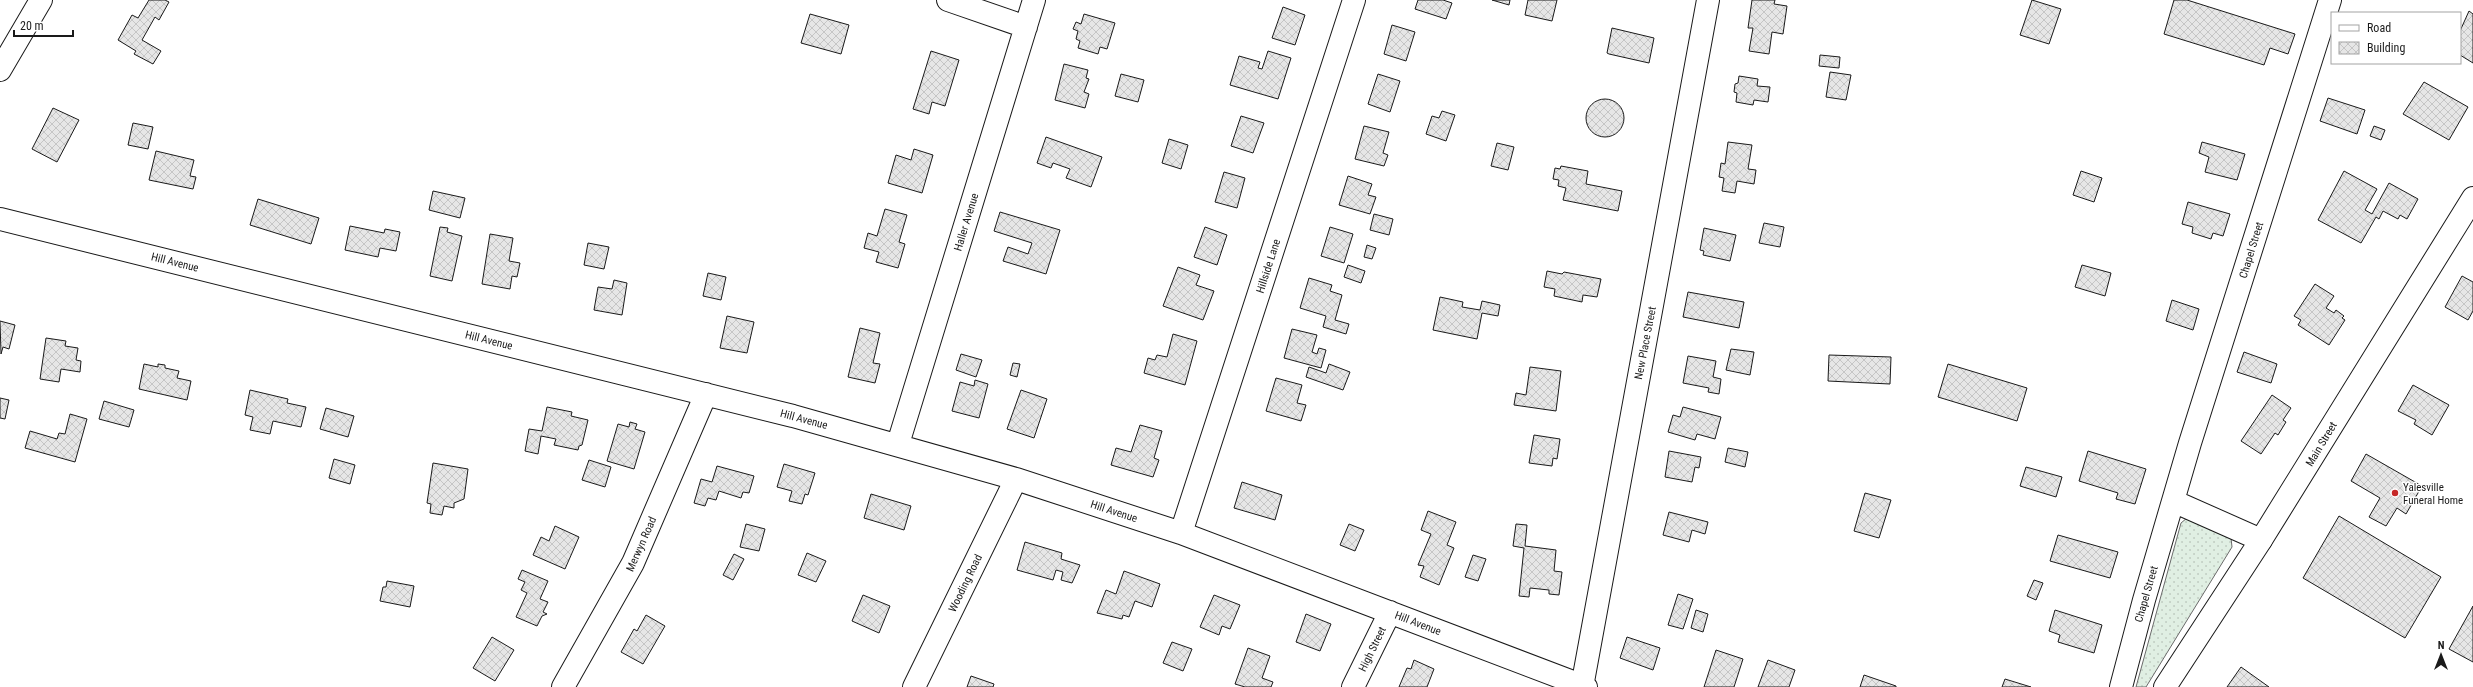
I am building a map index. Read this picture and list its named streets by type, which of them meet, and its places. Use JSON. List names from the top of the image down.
{
  "streets": {
    "street": [
      "Haller Avenue",
      "Chapel Street",
      "Hill Avenue",
      "Hillside Lane",
      "New Place Street",
      "Main Street",
      "Merwyn Road",
      "Wooding Road",
      "High Street"
    ]
  },
  "crossings": [
    ["Haller Avenue", "Hill Avenue"],
    ["Hill Avenue", "Hillside Lane"],
    ["Hill Avenue", "New Place Street"],
    ["Hill Avenue", "Merwyn Road"],
    ["Hill Avenue", "Wooding Road"],
    ["Hill Avenue", "High Street"]
  ],
  "places": ["Yalesville Funeral Home"],
  "legend": ["Road", "Building"],
  "scale_bar": "20 m",
  "north": "top"
}
